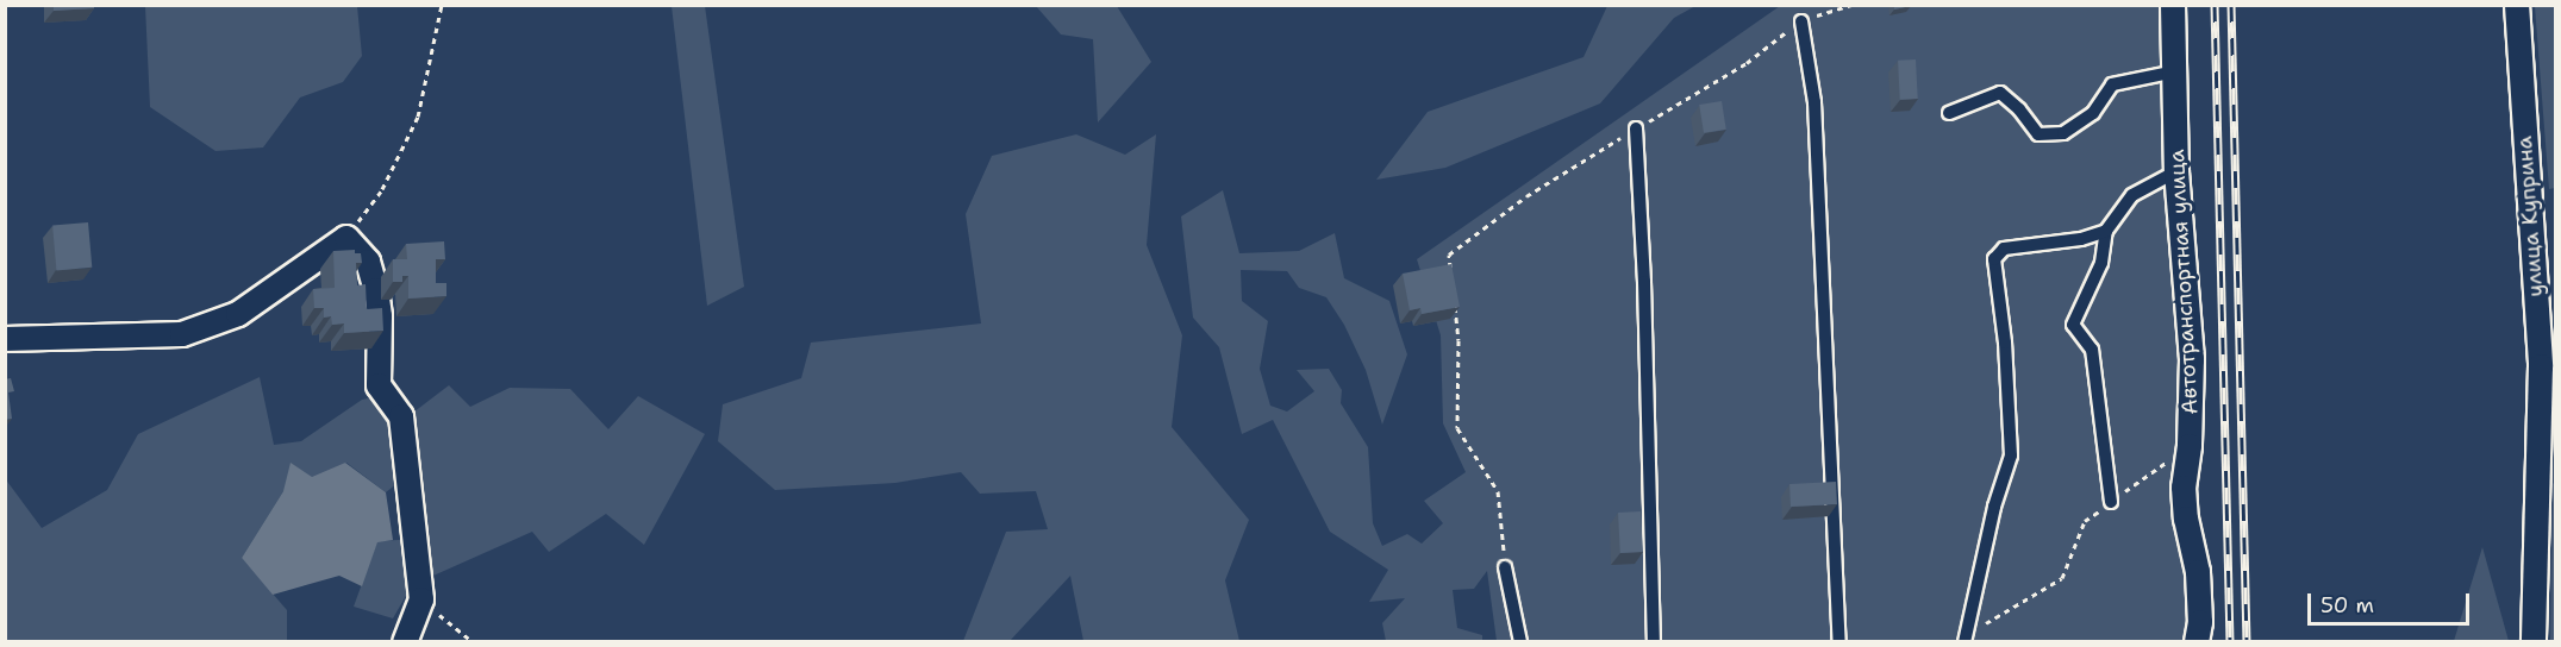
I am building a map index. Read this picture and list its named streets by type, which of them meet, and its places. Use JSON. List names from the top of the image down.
{
  "streets": {
    "street": ["улица Куприна", "Автотранспортная улица"]
  },
  "scale_bar": "50 m"
}
